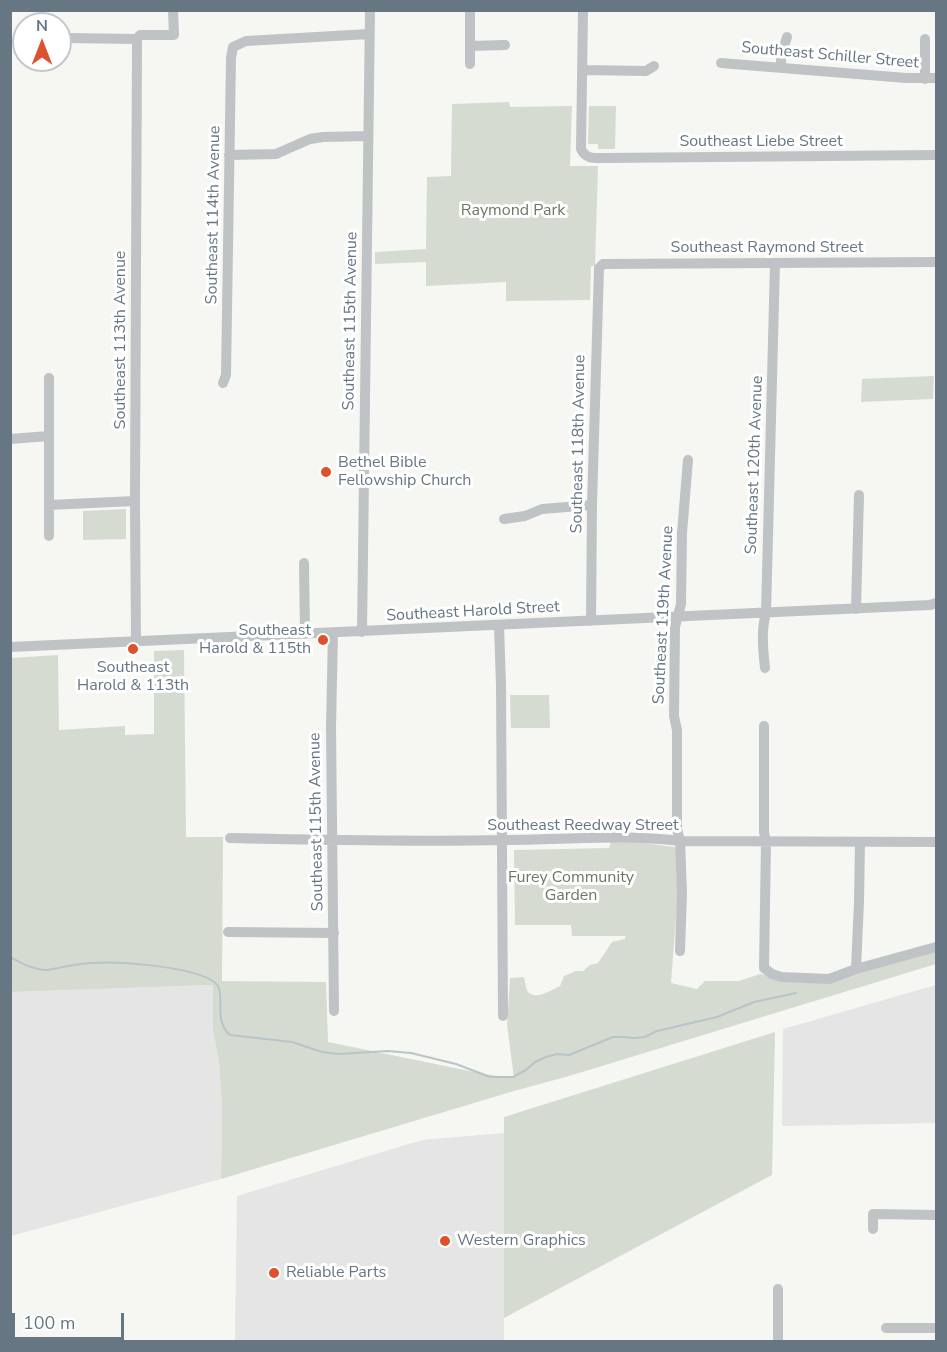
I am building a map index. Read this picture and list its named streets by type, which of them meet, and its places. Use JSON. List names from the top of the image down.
{
  "streets": {
    "street": [
      "Southeast Schiller Street",
      "Southeast Liebe Street",
      "Southeast 114th Avenue",
      "Southeast Raymond Street",
      "Southeast 115th Avenue",
      "Southeast 113th Avenue",
      "Southeast 118th Avenue",
      "Southeast 120th Avenue",
      "Southeast Harold Street",
      "Southeast 119th Avenue",
      "Southeast Reedway Street"
    ]
  },
  "crossings": [
    ["Southeast 114th Avenue", "Southeast 115th Avenue"],
    ["Southeast Raymond Street", "Southeast 118th Avenue"],
    ["Southeast Raymond Street", "Southeast 120th Avenue"],
    ["Southeast 115th Avenue", "Southeast Harold Street"],
    ["Southeast 115th Avenue", "Southeast Reedway Street"],
    ["Southeast 113th Avenue", "Southeast Harold Street"],
    ["Southeast 118th Avenue", "Southeast Harold Street"],
    ["Southeast 120th Avenue", "Southeast Harold Street"],
    ["Southeast Harold Street", "Southeast 119th Avenue"],
    ["Southeast 119th Avenue", "Southeast Reedway Street"]
  ],
  "parks": ["Raymond Park", "Furey Community Garden"],
  "places": [
    "Bethel Bible Fellowship Church",
    "Southeast Harold & 115th",
    "Southeast Harold & 113th",
    "Western Graphics",
    "Reliable Parts"
  ],
  "scale_bar": "100 m",
  "north": "top"
}
